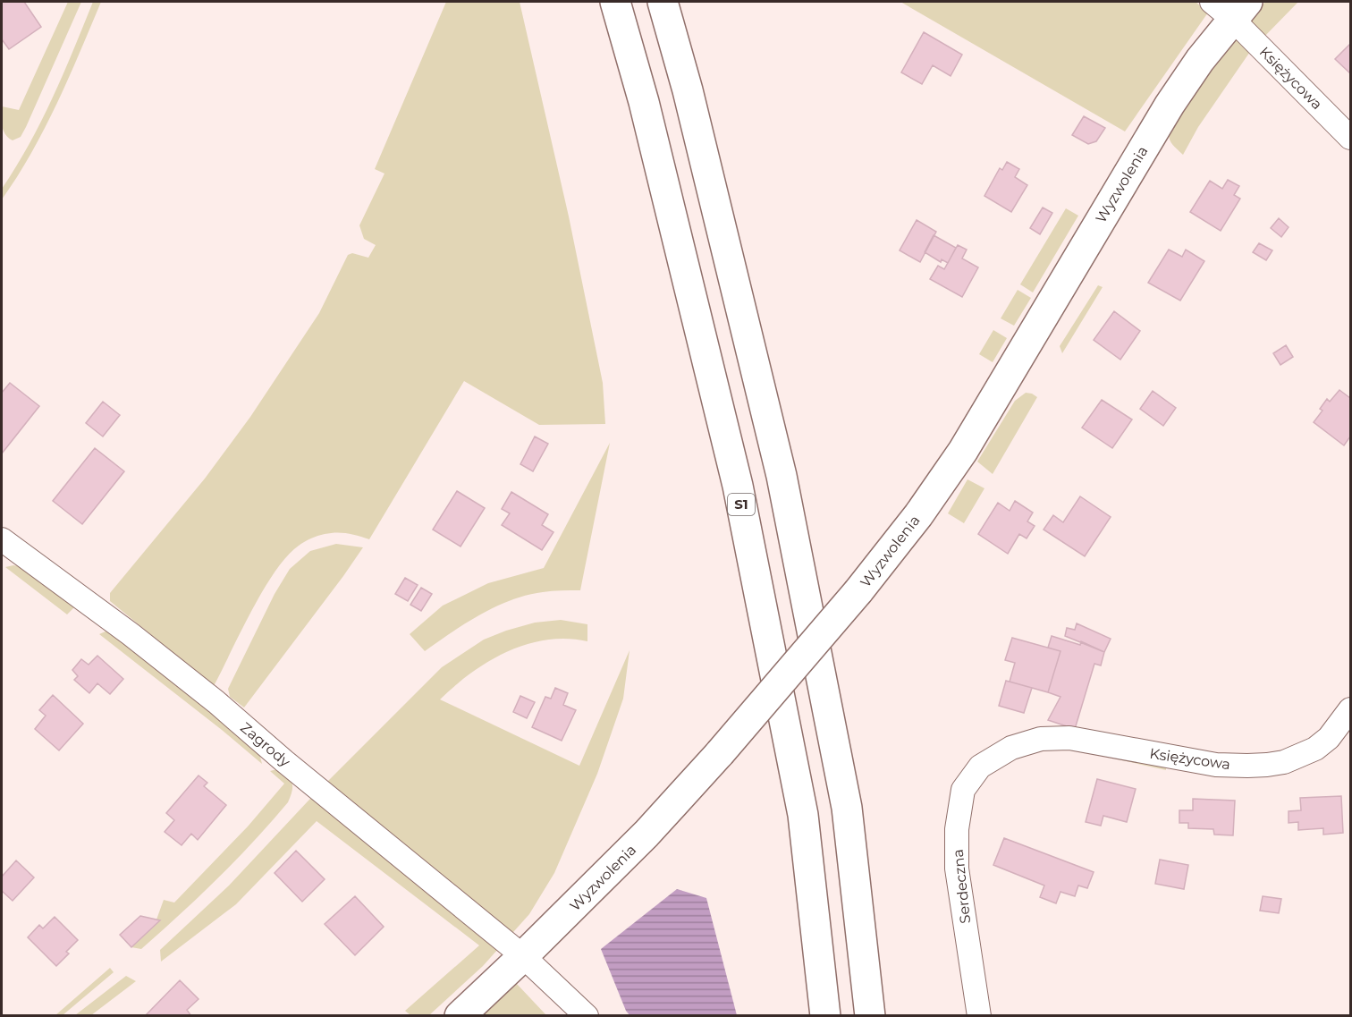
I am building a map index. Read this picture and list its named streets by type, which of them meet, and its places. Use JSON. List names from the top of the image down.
{
  "streets": {
    "main road": ["Wyzwolenia", "S1"],
    "street": ["Księżycowa", "Zagrody", "Serdeczna"]
  },
  "crossings": [
    ["Księżycowa", "Wyzwolenia"],
    ["Księżycowa", "Serdeczna"],
    ["Wyzwolenia", "Zagrody"]
  ]
}
